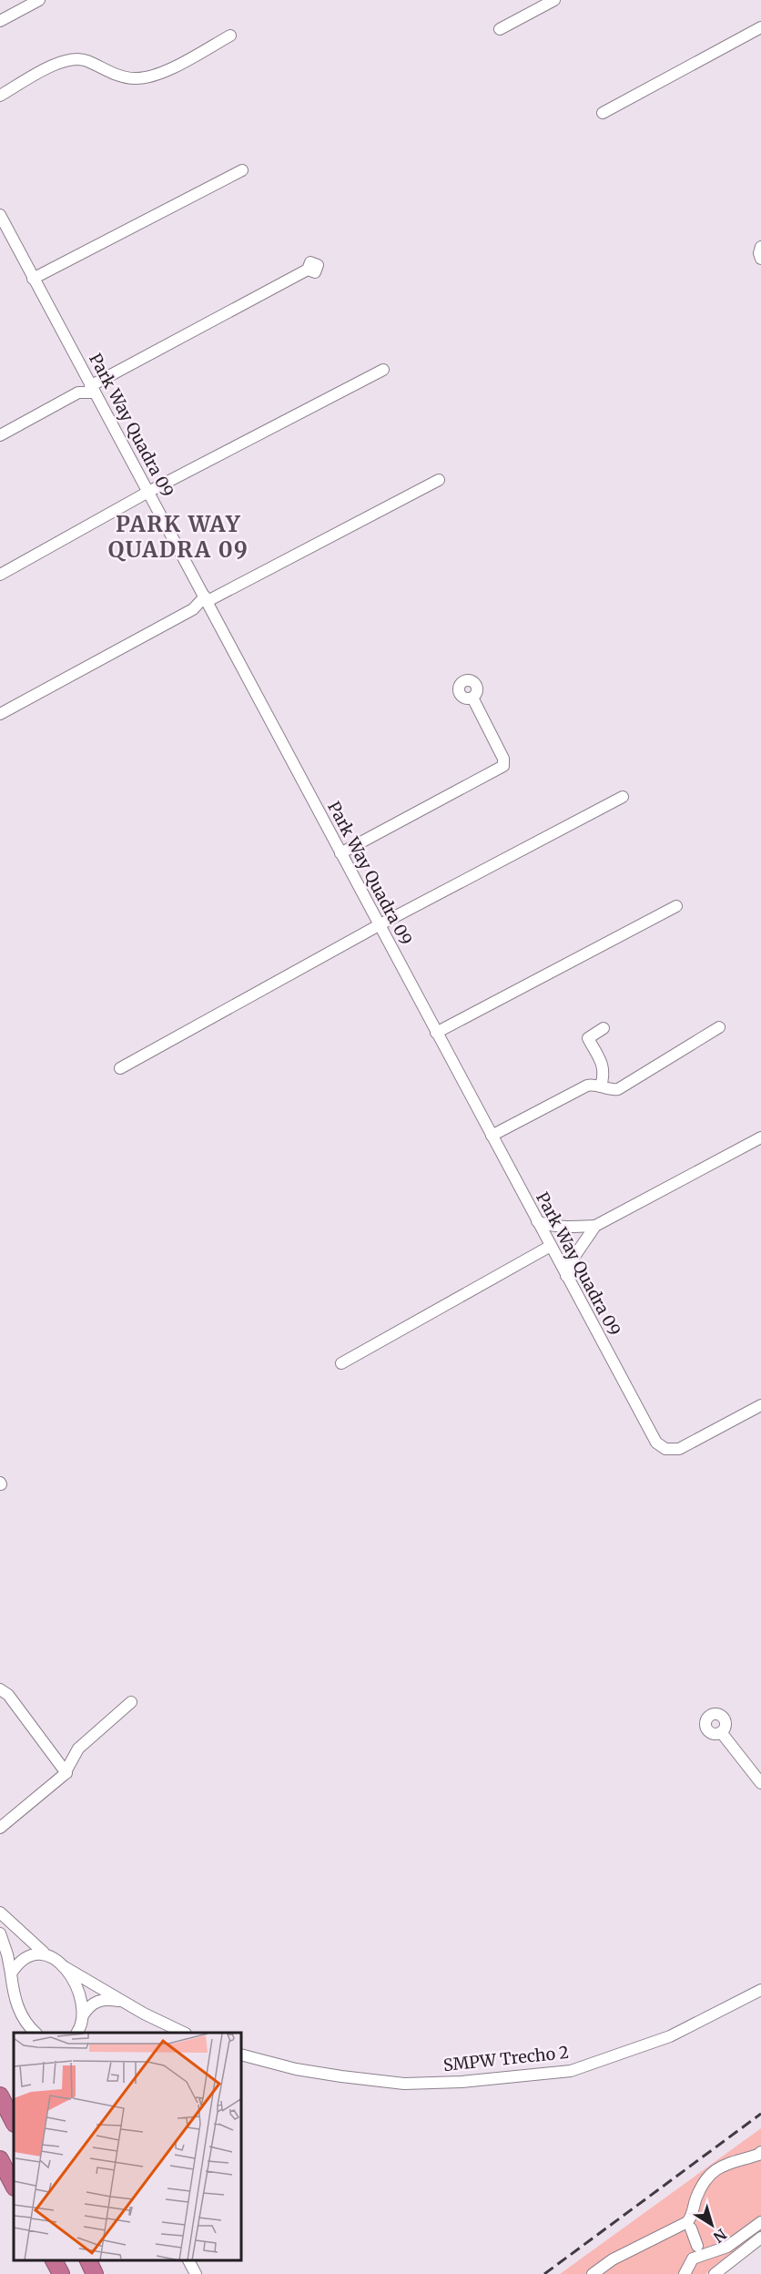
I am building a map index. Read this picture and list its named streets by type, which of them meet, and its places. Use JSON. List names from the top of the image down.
{
  "streets": {
    "street": ["Park Way Quadra 09", "SMPW Trecho 2"]
  },
  "districts": ["PARK WAY QUADRA 09"],
  "north": "bottom right"
}
